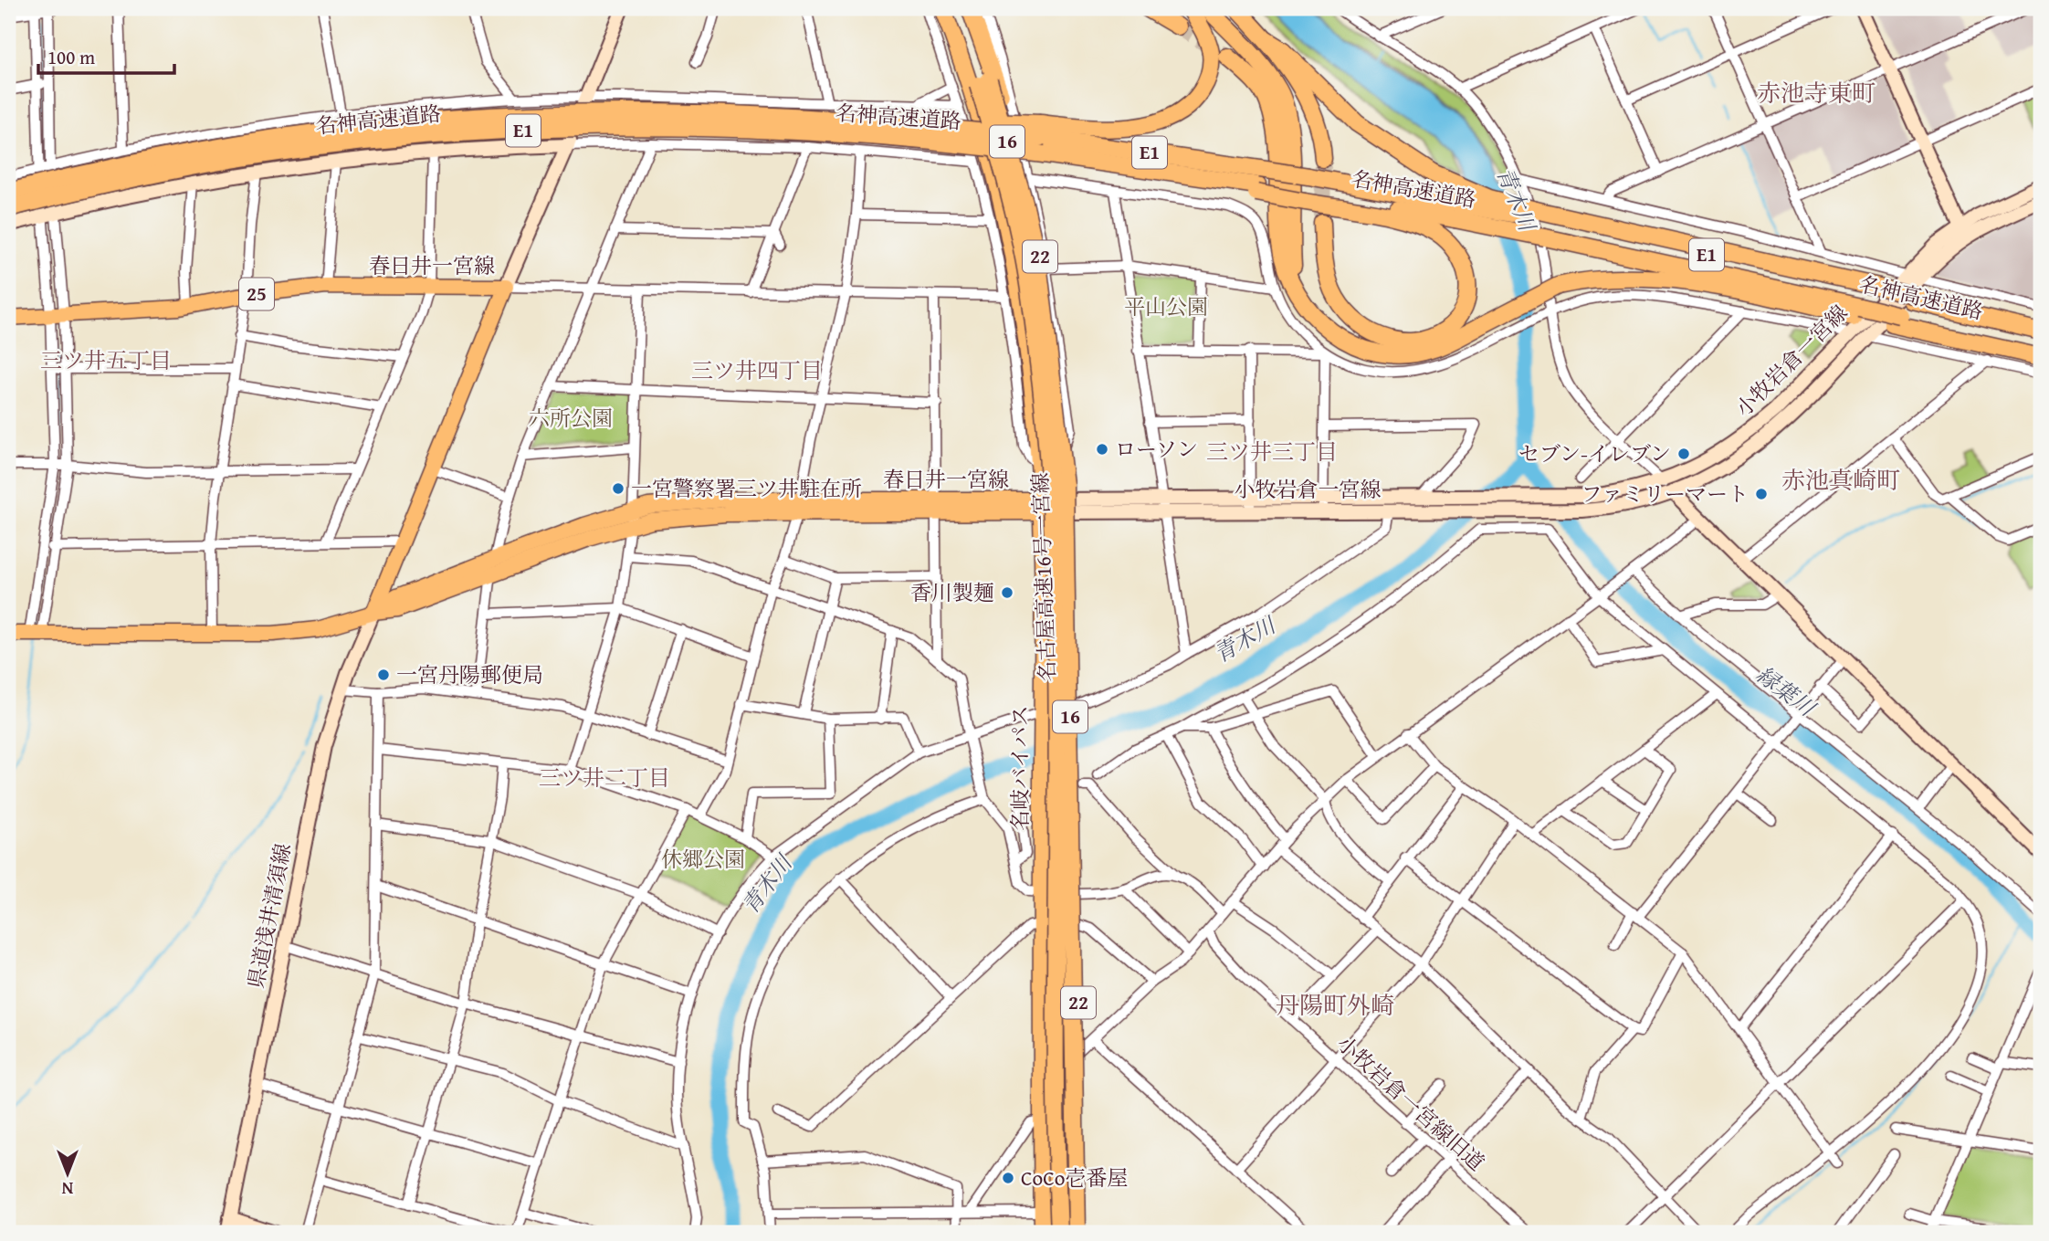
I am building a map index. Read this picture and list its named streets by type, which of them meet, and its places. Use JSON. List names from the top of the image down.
{
  "streets": {
    "highway": [
      "名神高速道路",
      "E1",
      "16",
      "22",
      "名古屋高速16号一宮線",
      "名岐バイパス"
    ],
    "main road": [
      "春日井一宮線",
      "25",
      "小牧岩倉一宮線",
      "県道浅井清須線"
    ],
    "street": ["小牧岩倉一宮線旧道"]
  },
  "crossings": [
    ["22", "小牧岩倉一宮線"],
    ["22", "名古屋高速16号一宮線"],
    ["春日井一宮線", "小牧岩倉一宮線"],
    ["春日井一宮線", "名岐バイパス"],
    ["春日井一宮線", "県道浅井清須線"],
    ["小牧岩倉一宮線", "名岐バイパス"]
  ],
  "districts": [
    "赤池寺東町",
    "三ツ井五丁目",
    "三ツ井四丁目",
    "三ツ井三丁目",
    "赤池真崎町",
    "三ツ井二丁目",
    "丹陽町外崎"
  ],
  "water": ["青木川", "縁葉川"],
  "parks": ["平山公園", "六所公園", "休郷公園"],
  "places": [
    "ローソン",
    "セブン-イレブン",
    "一宮警察署三ツ井駐在所",
    "ファミリーマート",
    "香川製麺",
    "一宮丹陽郵便局",
    "CoCo壱番屋"
  ],
  "scale_bar": "100 m",
  "north": "bottom"
}
